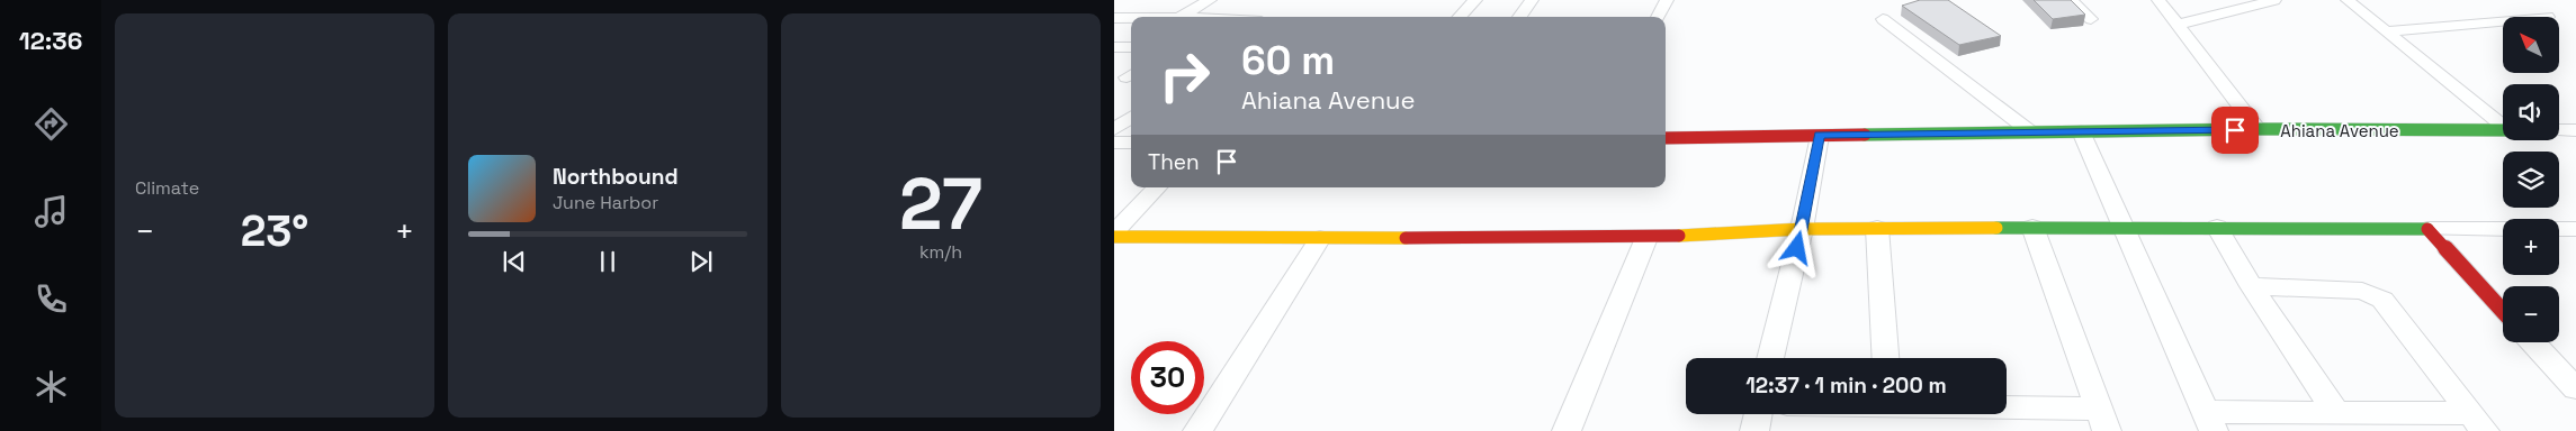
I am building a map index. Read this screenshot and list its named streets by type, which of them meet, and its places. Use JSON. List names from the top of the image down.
{
  "streets": {
    "street": ["Ahiana Avenue"]
  },
  "north": "top left",
  "page": {
    "tabs": "12:36",
    "tile": [
      "Climate",
      ["27", "km/h"]
    ],
    "map_buttons": ["+", "−"],
    "turn": ["60 m", "Ahiana Avenue"],
    "then": "Then",
    "song": ["Northbound", "June Harbor"],
    "heat": ["−", "23°", "+"],
    "limit": "30",
    "trip": "12:37 · 1 min · 200 m"
  }
}
